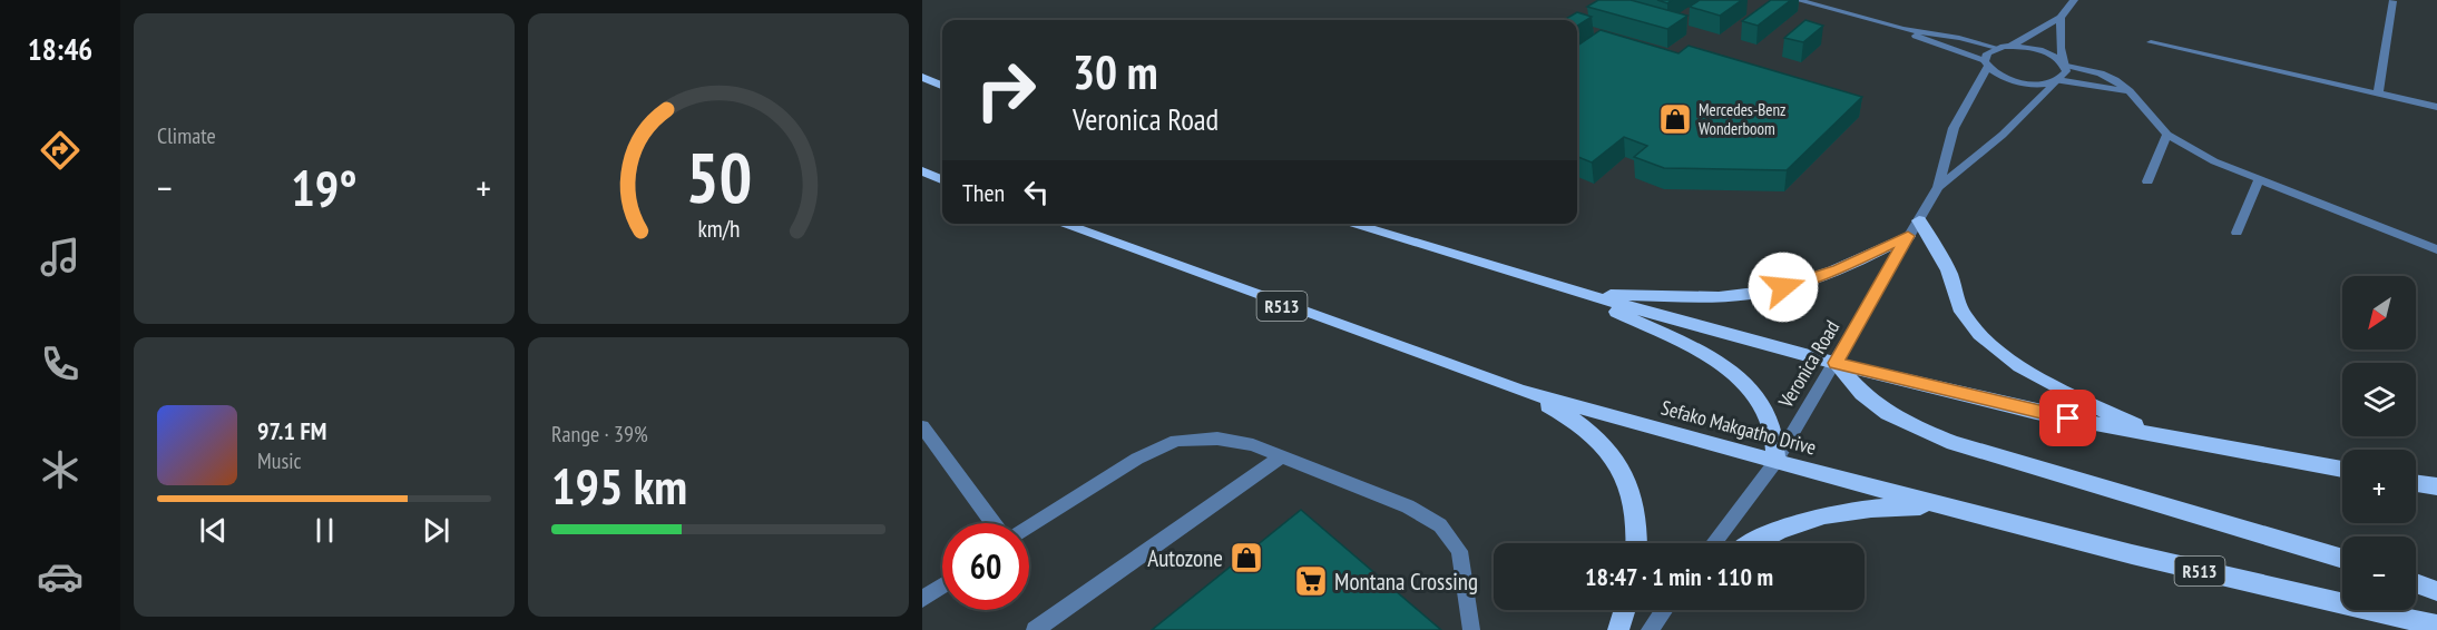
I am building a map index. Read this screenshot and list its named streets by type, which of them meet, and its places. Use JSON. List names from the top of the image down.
{
  "streets": {
    "main road": ["R513", "Sefako Makgatho Drive"],
    "street": ["Veronica Road"]
  },
  "crossings": [
    ["Veronica Road", "Sefako Makgatho Drive"]
  ],
  "places": {
    "shop": ["Mercedes-Benz Wonderboom", "Autozone"],
    "supermarket": ["Montana Crossing"]
  },
  "north": "bottom left",
  "page": {
    "tabs": "18:46",
    "tile": [
      "Climate",
      ["Range · 39%", "195 km"]
    ],
    "turn": ["30 m", "Veronica Road"],
    "heat": ["−", "19°", "+"],
    "then": "Then",
    "map_buttons": ["+", "−"],
    "song": ["97.1 FM", "Music"],
    "limit": "60",
    "trip": "18:47 · 1 min · 110 m",
    "gauge": ["50", "km/h"]
  }
}
